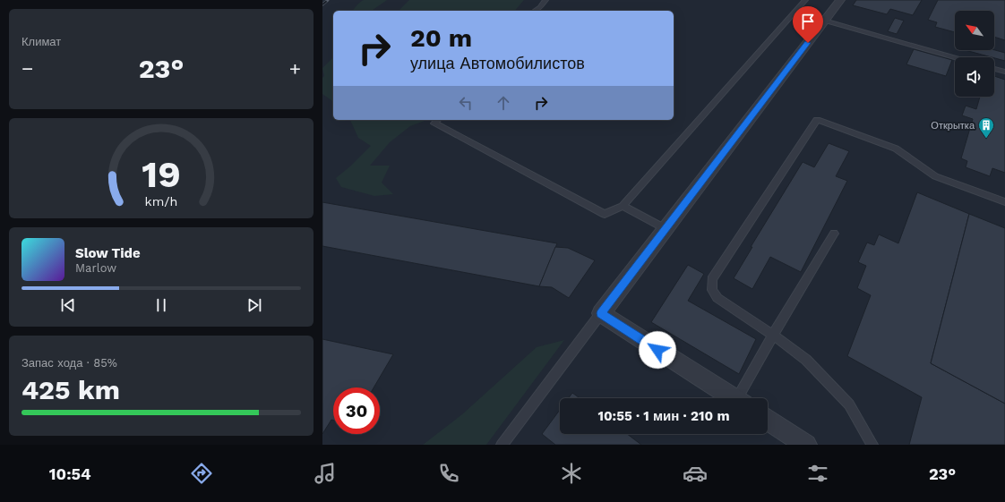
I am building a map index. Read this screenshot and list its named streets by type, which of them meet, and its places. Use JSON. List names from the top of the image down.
{
  "places": {
    "building": ["Открытка"]
  },
  "north": "top left",
  "page": {
    "tile": [
      "Климат",
      ["Запас хода · 85%", "425 km"]
    ],
    "turn": ["20 m", "улица Автомобилистов"],
    "heat": ["−", "23°", "+"],
    "song": ["Slow Tide", "Marlow"],
    "limit": "30",
    "trip": "10:55 · 1 мин · 210 m",
    "tabs": ["10:54", "23°"],
    "gauge": ["19", "km/h"]
  }
}
